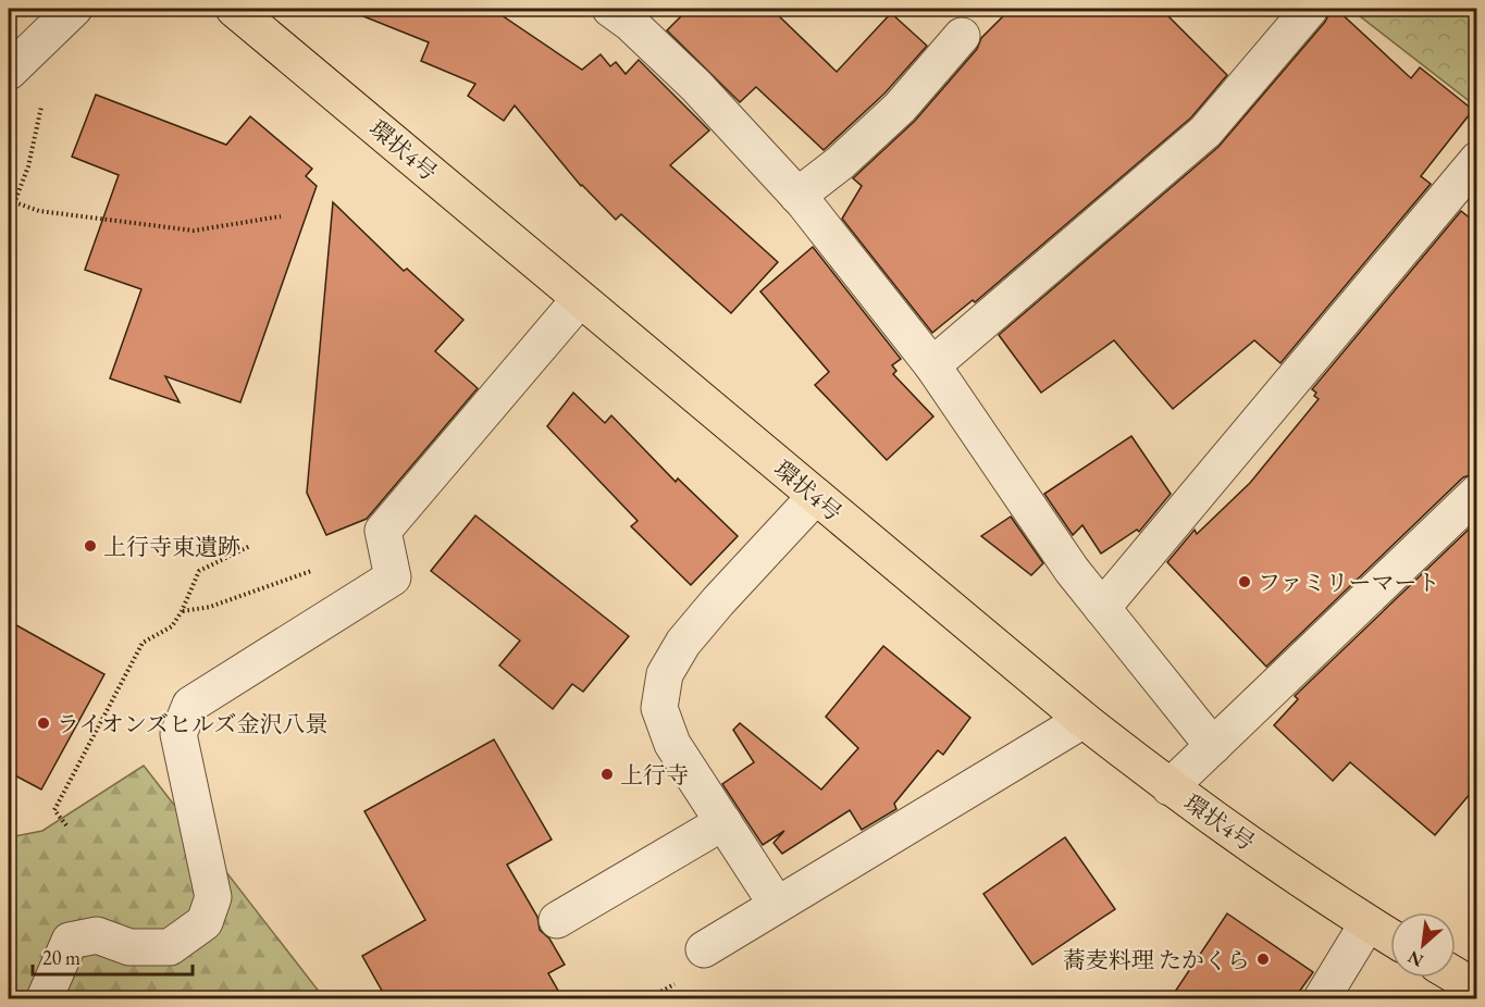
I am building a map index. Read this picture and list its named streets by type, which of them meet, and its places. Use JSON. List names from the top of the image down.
{
  "streets": {
    "main road": ["環状4号"]
  },
  "places": [
    "上行寺東遺跡",
    "ファミリーマート",
    "ライオンズヒルズ金沢八景",
    "上行寺",
    "蕎麦料理 たかくら"
  ],
  "scale_bar": "20 m",
  "north": "bottom left"
}
